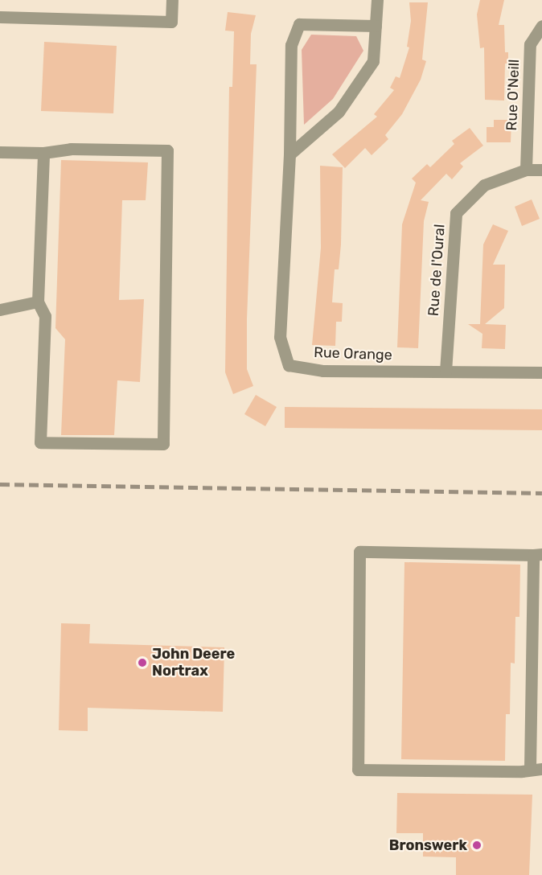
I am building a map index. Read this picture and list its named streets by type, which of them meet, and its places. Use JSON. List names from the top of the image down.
{
  "streets": {
    "street": ["Rue O'Neill", "Rue de l'Oural", "Rue Orange"]
  },
  "crossings": [
    ["Rue O'Neill", "Rue de l'Oural"],
    ["Rue de l'Oural", "Rue Orange"]
  ],
  "places": ["John Deere Nortrax", "Bronswerk"]
}
